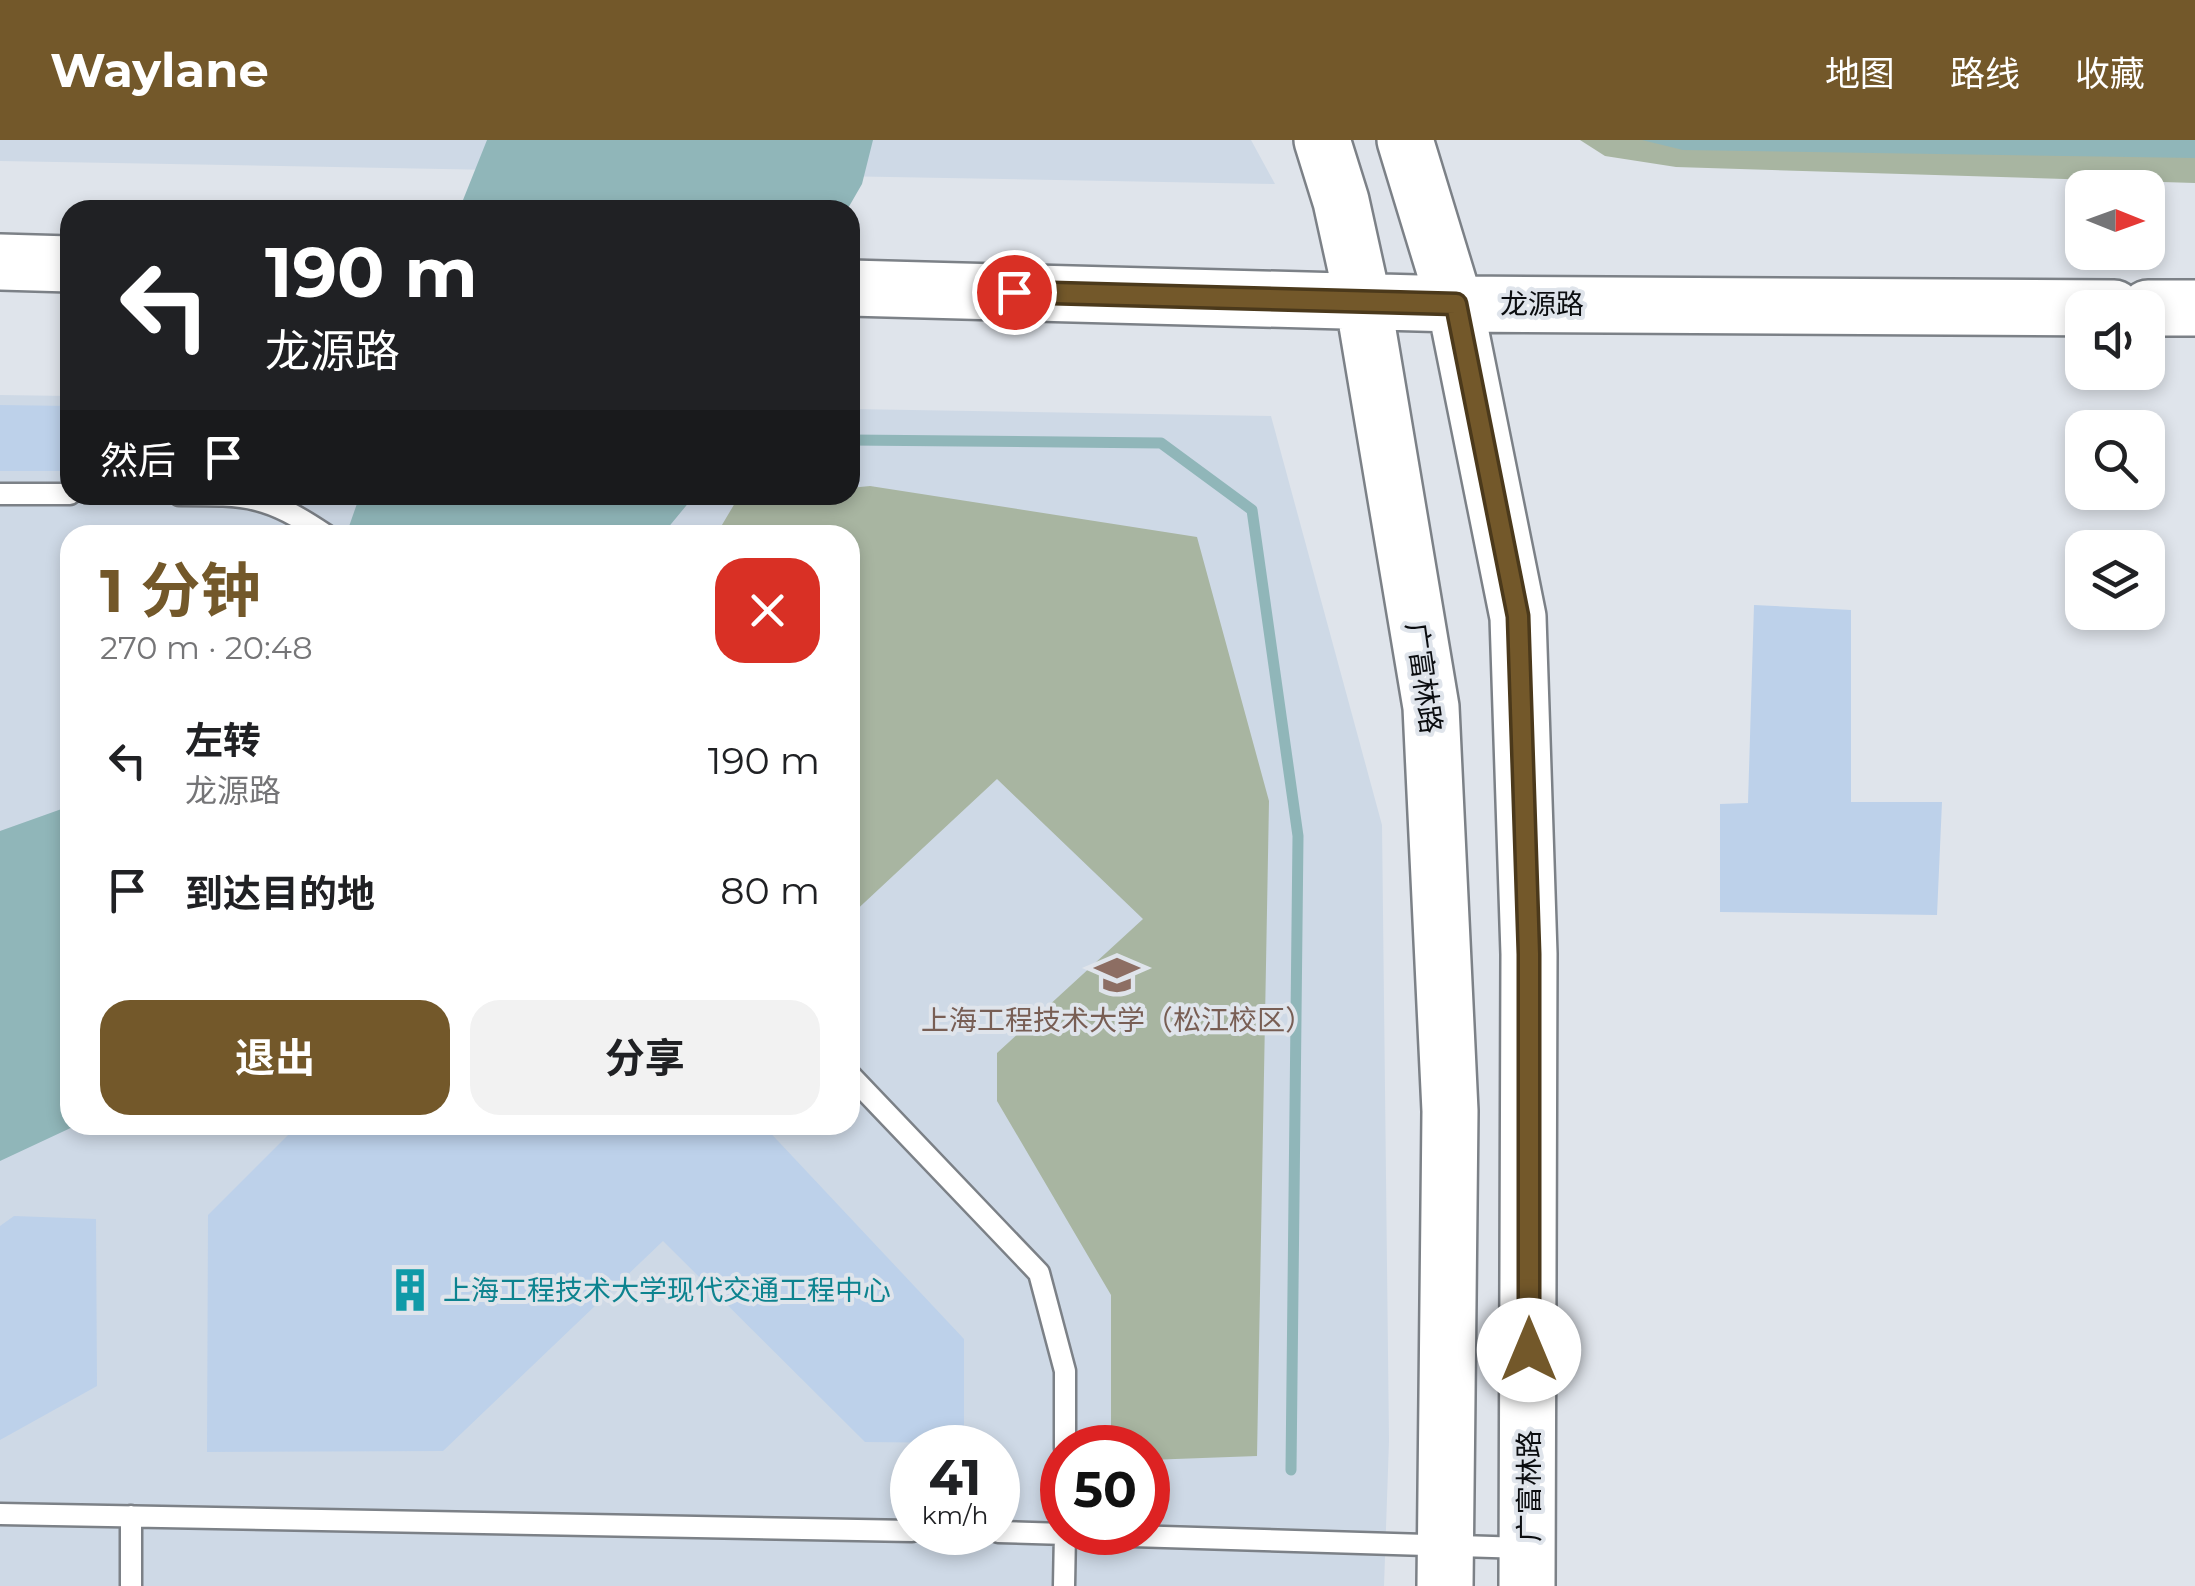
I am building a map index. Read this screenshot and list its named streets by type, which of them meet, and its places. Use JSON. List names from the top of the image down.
{
  "streets": {
    "main road": ["龙源路", "广富林路"]
  },
  "crossings": [
    ["龙源路", "广富林路"]
  ],
  "places": {
    "school or university": ["上海工程技术大学（松江校区）"],
    "building": ["上海工程技术大学现代交通工程中心"]
  },
  "north": "right",
  "page": {
    "header": "Waylane",
    "nav": ["地图", "路线", "收藏"],
    "turn": ["190 m", "龙源路"],
    "then": "然后",
    "heading": ["1 分钟", "270 m · 20:48"],
    "list": [
      {
        "name": "左转",
        "note": "龙源路",
        "value": "190 m"
      },
      {
        "name": "到达目的地",
        "value": "80 m"
      }
    ],
    "buttons": ["退出", "分享"],
    "speed": "41 km/h",
    "limit": "50"
  }
}
